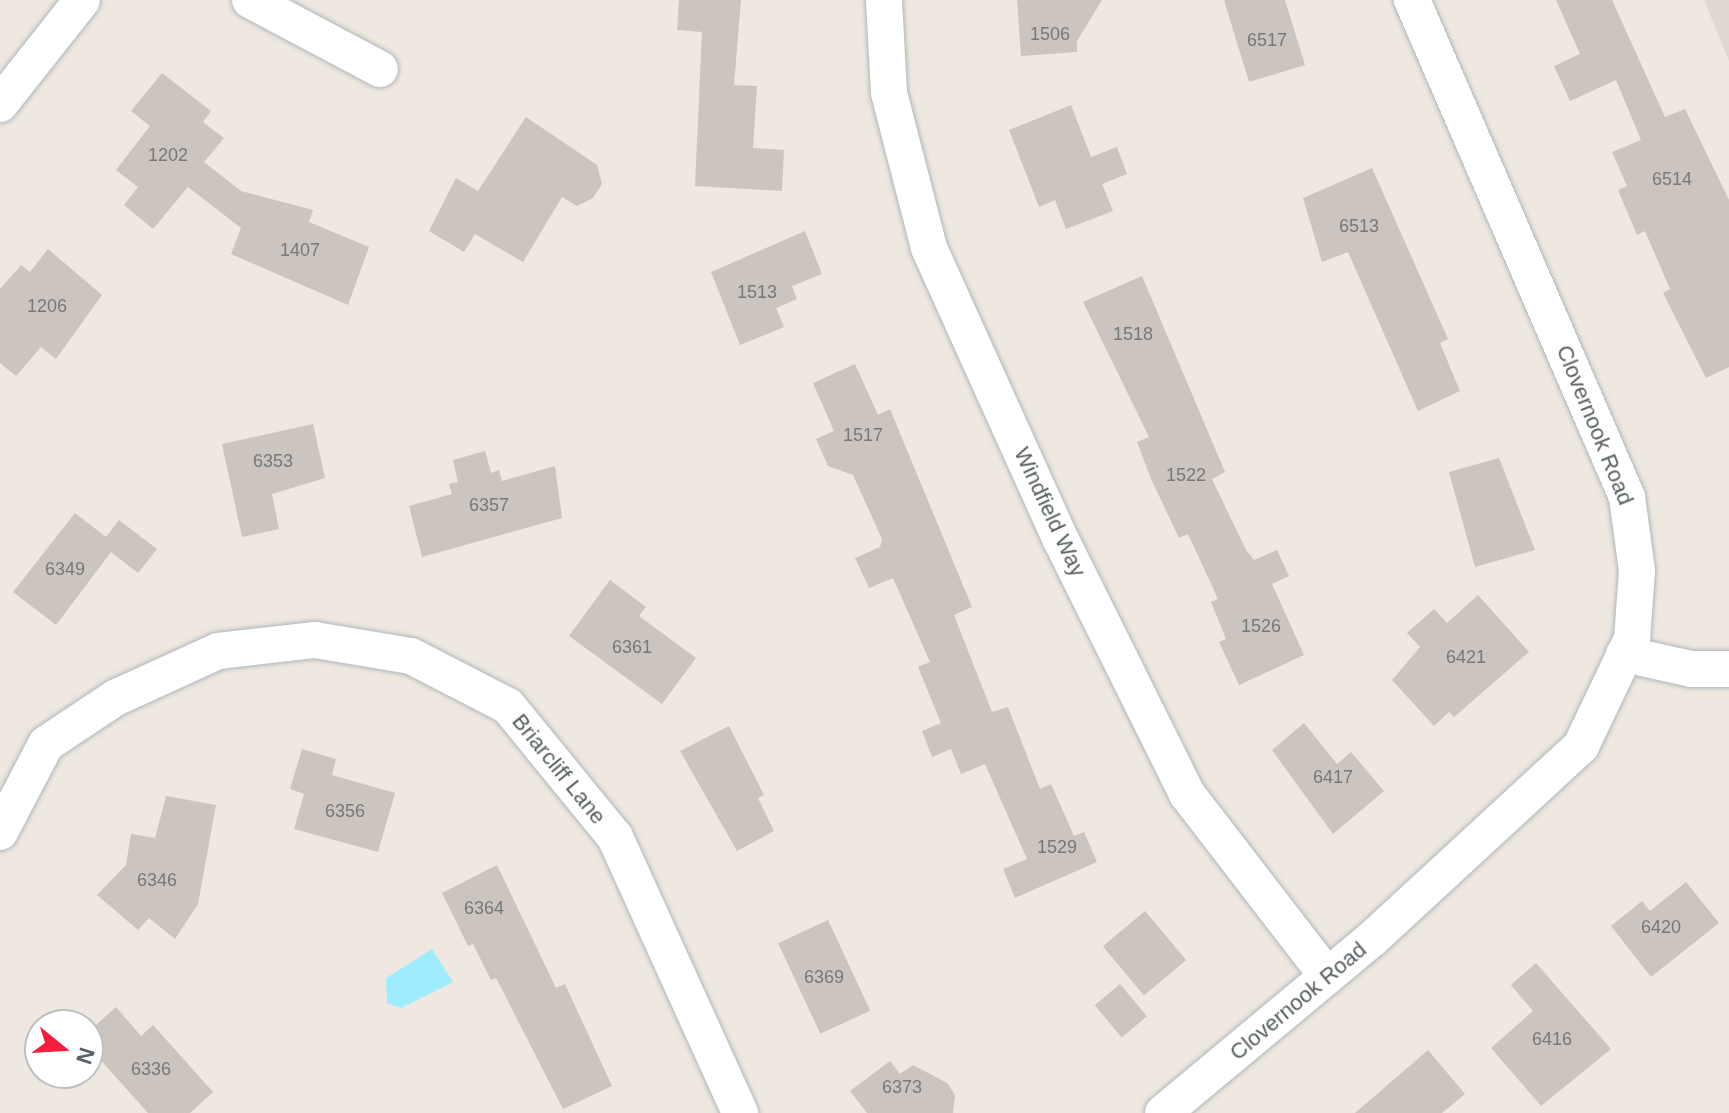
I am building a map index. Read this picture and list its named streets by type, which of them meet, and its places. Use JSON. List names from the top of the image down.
{
  "streets": {
    "street": ["Clovernook Road", "Windfield Way", "Briarcliff Lane"]
  },
  "crossings": [
    ["Clovernook Road", "Windfield Way"]
  ],
  "house_numbers": [
    "1506",
    "6517",
    "1202",
    "6514",
    "6513",
    "1407",
    "1513",
    "1206",
    "1518",
    "1517",
    "6353",
    "1522",
    "6357",
    "6349",
    "1526",
    "6361",
    "6421",
    "6417",
    "6356",
    "1529",
    "6346",
    "6364",
    "6420",
    "6369",
    "6416",
    "6336",
    "6373"
  ],
  "north": "right"
}
